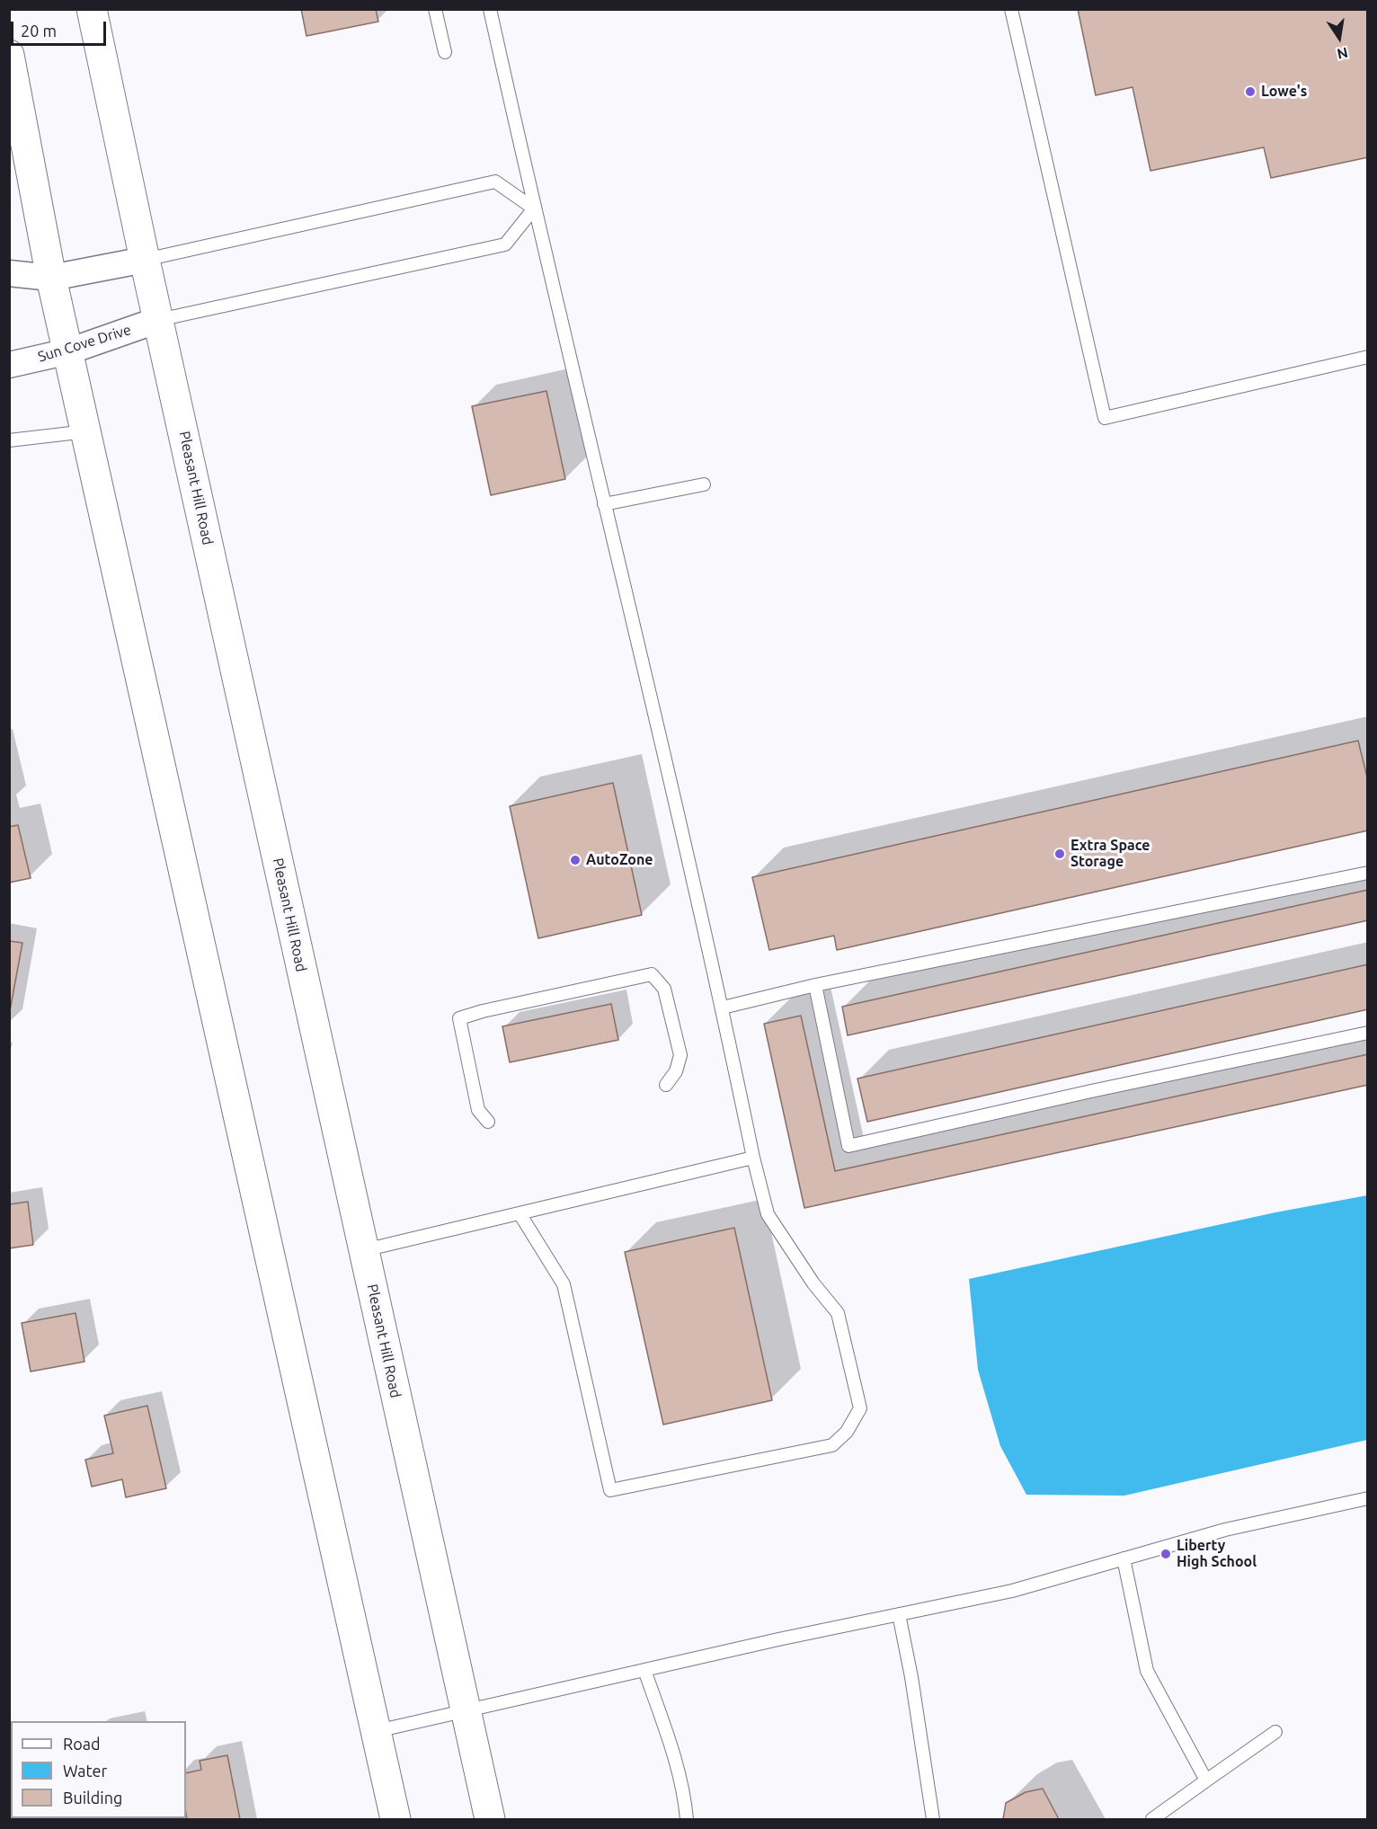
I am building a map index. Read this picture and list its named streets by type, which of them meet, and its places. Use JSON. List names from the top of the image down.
{
  "streets": {
    "main road": ["Pleasant Hill Road"],
    "street": ["Sun Cove Drive"]
  },
  "crossings": [
    ["Sun Cove Drive", "Pleasant Hill Road"]
  ],
  "places": [
    "Lowe's",
    "Extra Space Storage",
    "AutoZone",
    "Liberty High School"
  ],
  "legend": ["Road", "Water", "Building"],
  "scale_bar": "20 m",
  "north": "bottom"
}
